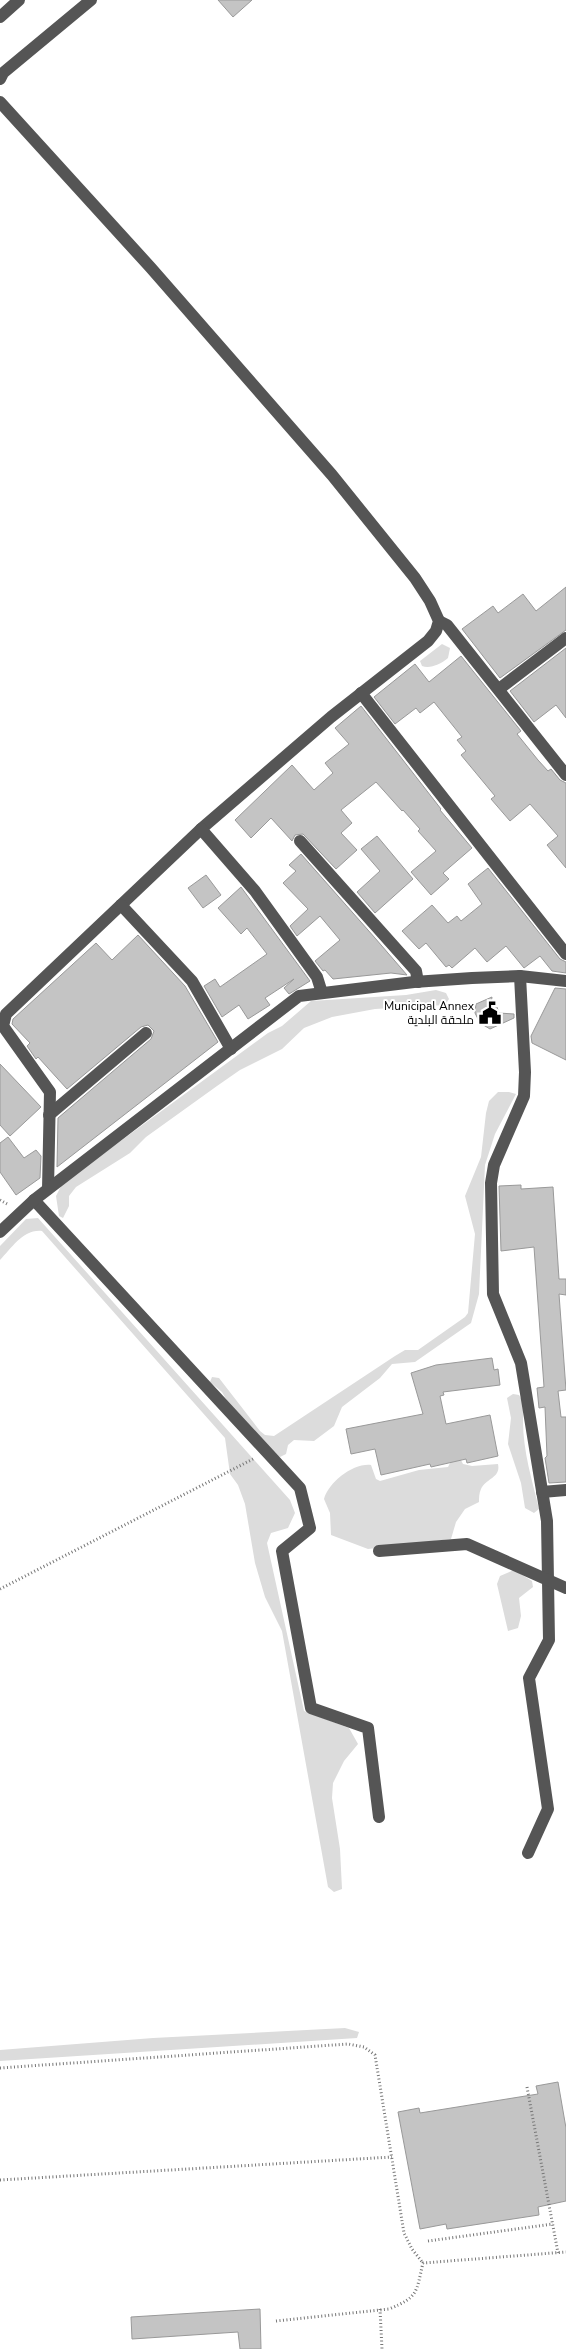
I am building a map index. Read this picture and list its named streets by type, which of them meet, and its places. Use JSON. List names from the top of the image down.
{
  "places": {
    "public building": ["Municipal Annex ملحقة البلدية"]
  }
}
